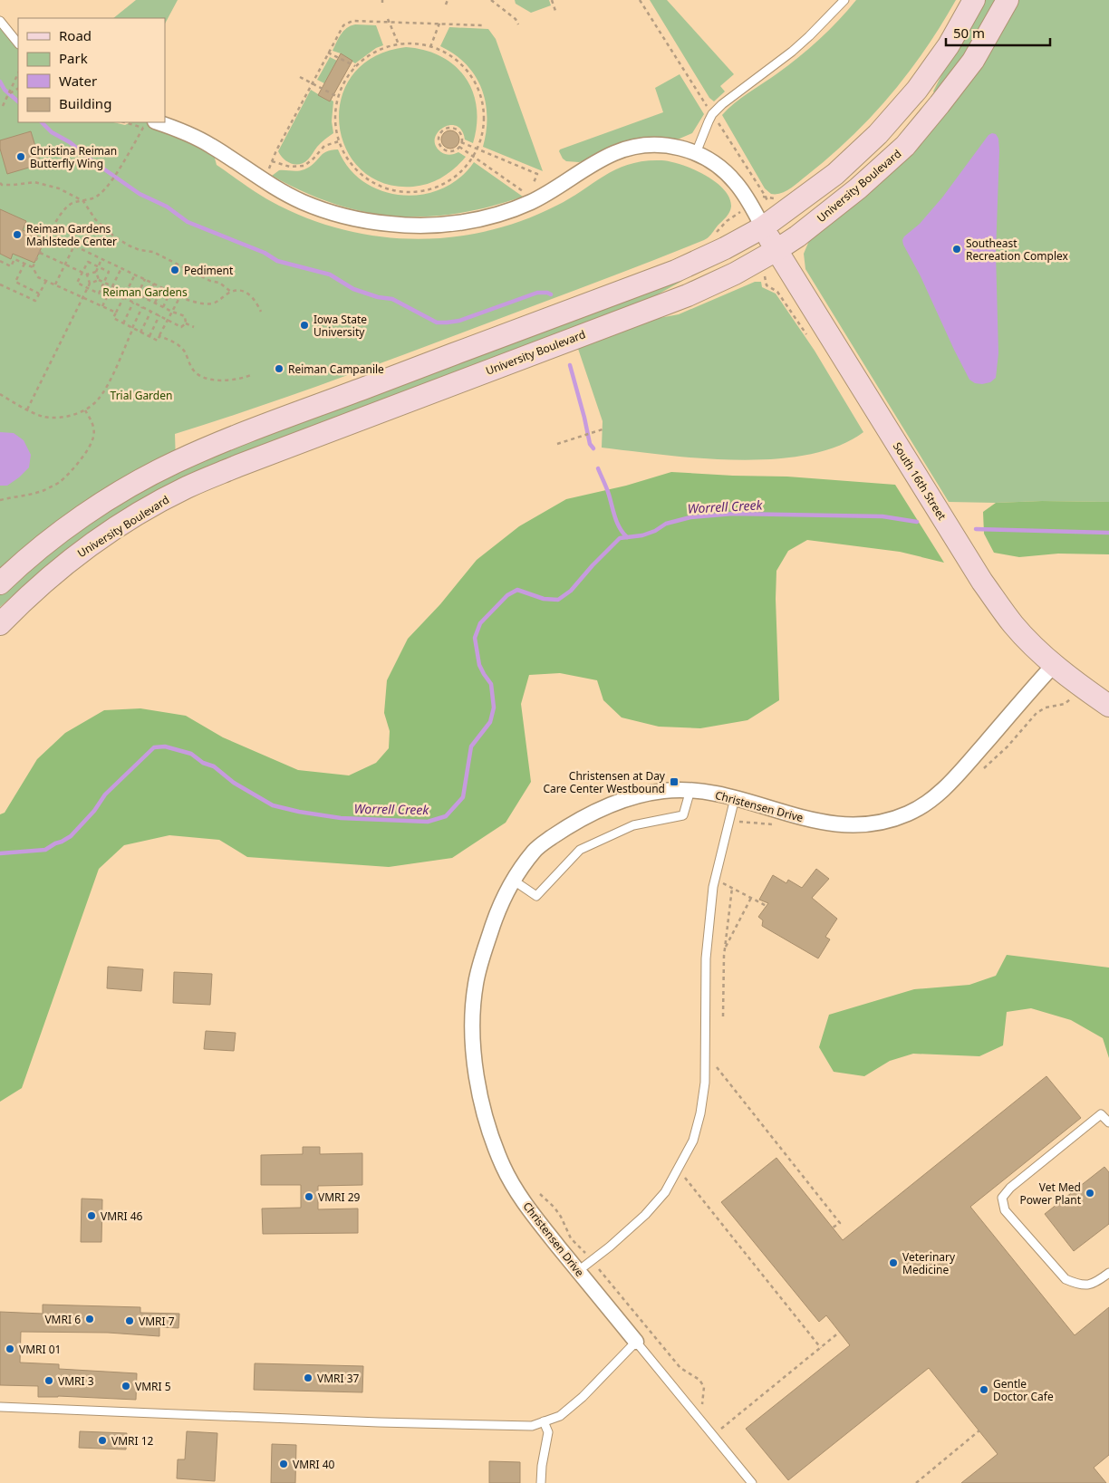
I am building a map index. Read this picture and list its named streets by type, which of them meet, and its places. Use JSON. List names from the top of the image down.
{
  "streets": {
    "main road": ["University Boulevard", "South 16th Street"],
    "street": ["Christensen Drive"]
  },
  "crossings": [
    ["University Boulevard", "South 16th Street"],
    ["South 16th Street", "Christensen Drive"]
  ],
  "water": ["Worrell Creek"],
  "parks": ["Reiman Gardens", "Trial Garden"],
  "places": {
    "other": [
      "Christina Reiman Butterfly Wing",
      "Reiman Gardens Mahlstede Center",
      "Southeast Recreation Complex",
      "Pediment",
      "Iowa State University",
      "Reiman Campanile",
      "Vet Med Power Plant",
      "VMRI 29",
      "VMRI 46",
      "Veterinary Medicine",
      "VMRI 6",
      "VMRI 7",
      "VMRI 01",
      "VMRI 37",
      "VMRI 3",
      "VMRI 5",
      "Gentle Doctor Cafe",
      "VMRI 12",
      "VMRI 40"
    ],
    "transit": ["Christensen at Day Care Center Westbound"]
  },
  "legend": [
    "Road",
    "Park",
    "Water",
    "Building"
  ],
  "scale_bar": "50 m"
}
